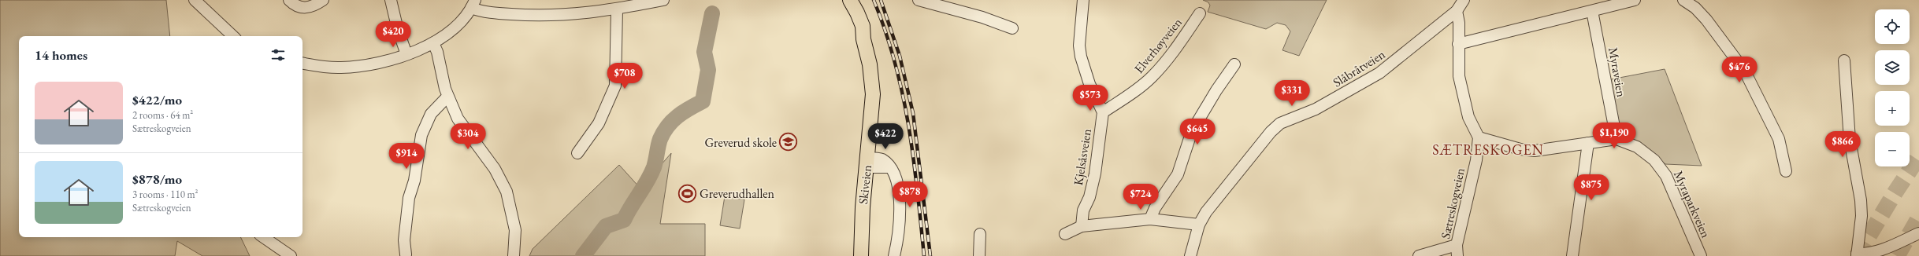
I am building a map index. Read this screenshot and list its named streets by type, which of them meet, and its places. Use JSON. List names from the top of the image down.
{
  "streets": {
    "main road": ["Skiveien"],
    "street": [
      "Elverhøyveien",
      "Slåbråtveien",
      "Myraveien",
      "Kjelsåsveien",
      "Sætreskogveien",
      "Myraparkveien"
    ]
  },
  "crossings": [
    ["Elverhøyveien", "Kjelsåsveien"],
    ["Myraveien", "Myraparkveien"]
  ],
  "districts": ["SÆTRESKOGEN"],
  "places": {
    "school or university": ["Greverud skole"],
    "sports": ["Greverudhallen"]
  },
  "page": {
    "map_buttons": ["+", "−"],
    "price": [
      "$420",
      "$476",
      "$708",
      "$331",
      "$573",
      "$645",
      "$1,190",
      "$304",
      "$422",
      "$866",
      "$914",
      "$875",
      "$878",
      "$724"
    ],
    "heading": "14 homes",
    "list": [
      {
        "name": "$422/mo",
        "note": "2 rooms · 64 m² · Sætreskogveien"
      },
      {
        "name": "$878/mo",
        "note": "3 rooms · 110 m² · Sætreskogveien"
      }
    ]
  }
}
